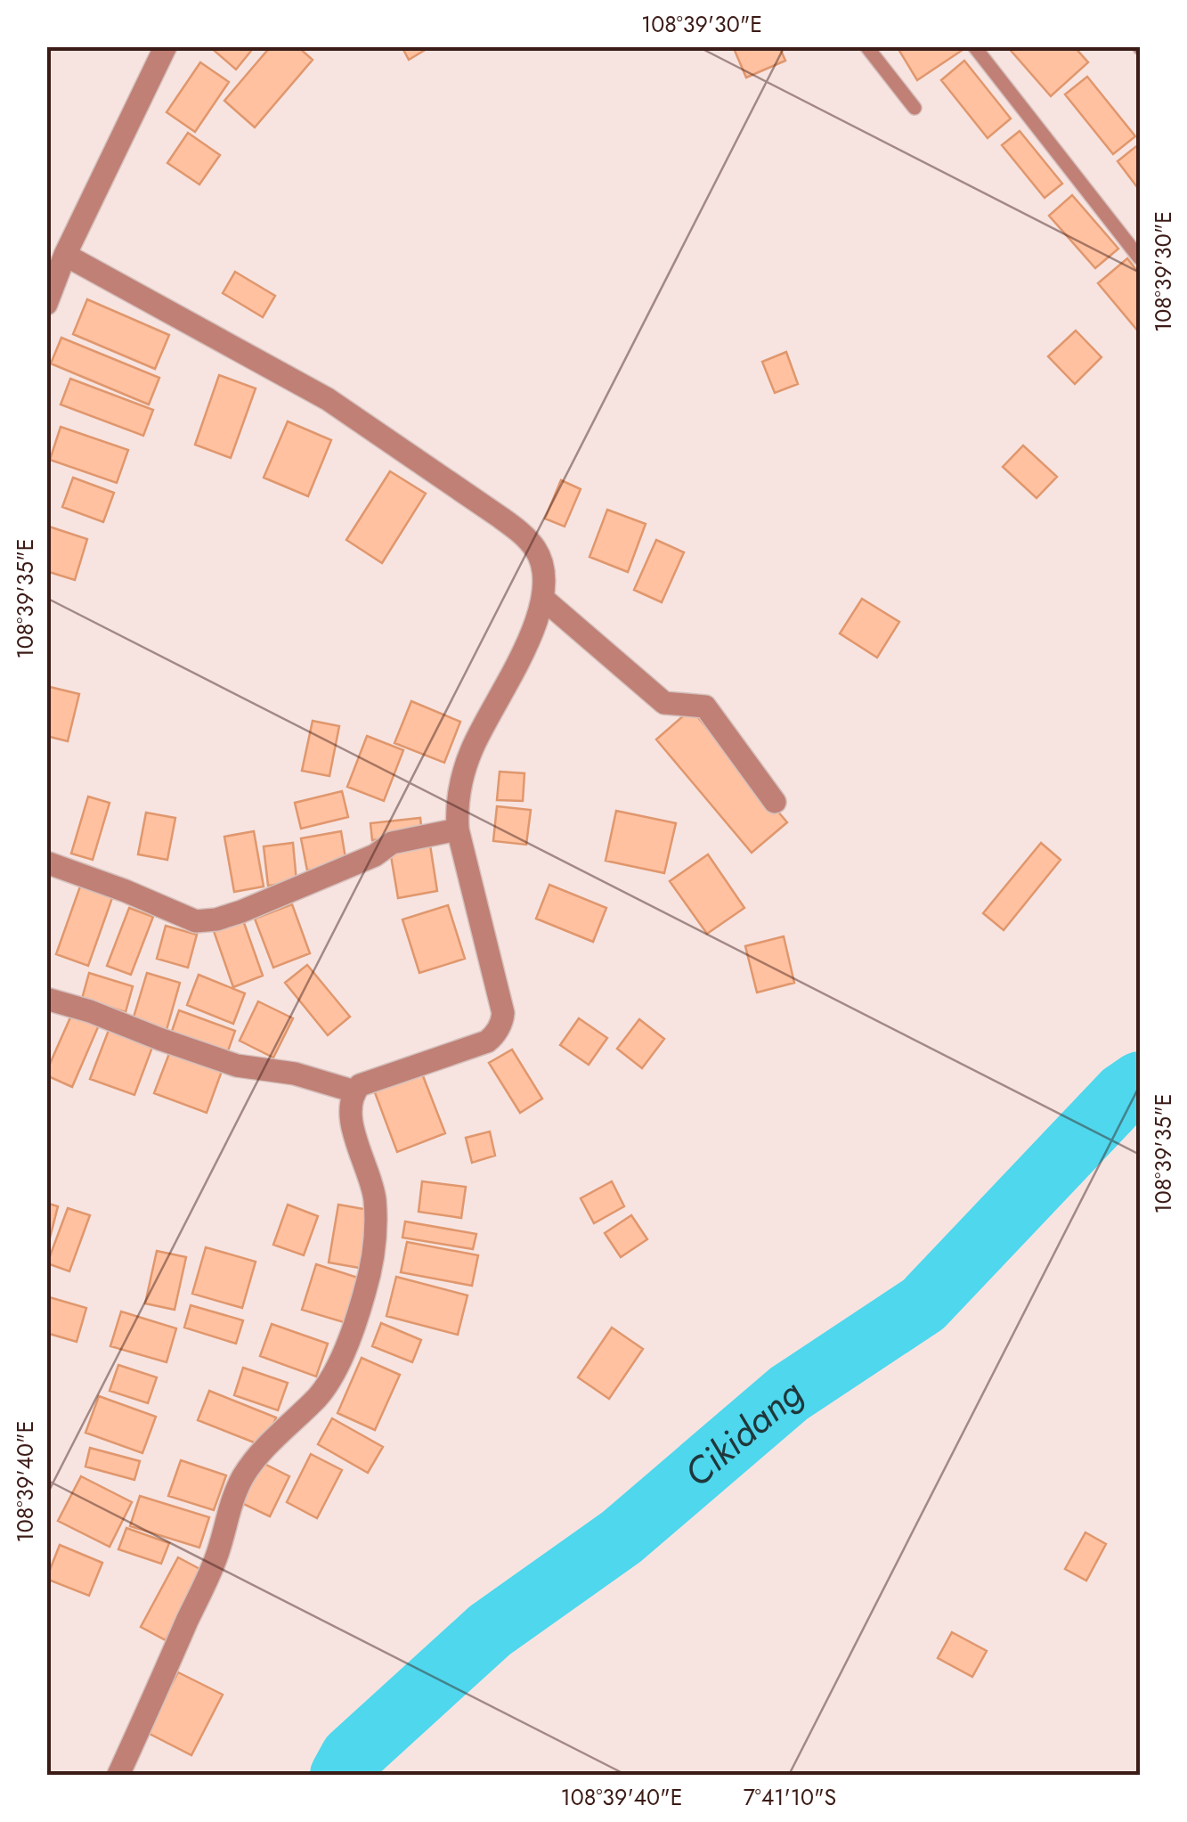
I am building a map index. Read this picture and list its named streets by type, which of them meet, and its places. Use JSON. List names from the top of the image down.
{
  "water": ["Cikidang"],
  "coordinates": [
    "108°39'30\"E",
    "108°39'35\"E",
    "108°39'40\"E",
    "7°41'10\"S"
  ]
}
